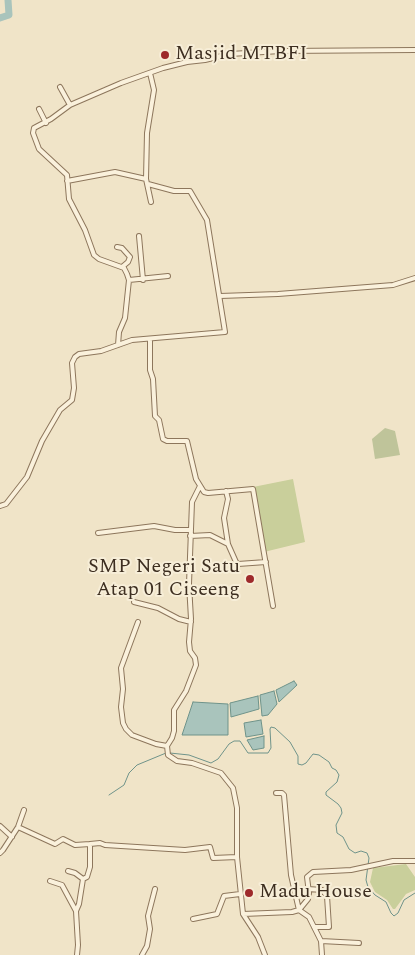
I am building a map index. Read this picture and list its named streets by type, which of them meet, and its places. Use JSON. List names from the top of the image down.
{
  "places": ["Masjid MTBFI", "SMP Negeri Satu Atap 01 Ciseeng", "Madu House"]
}
